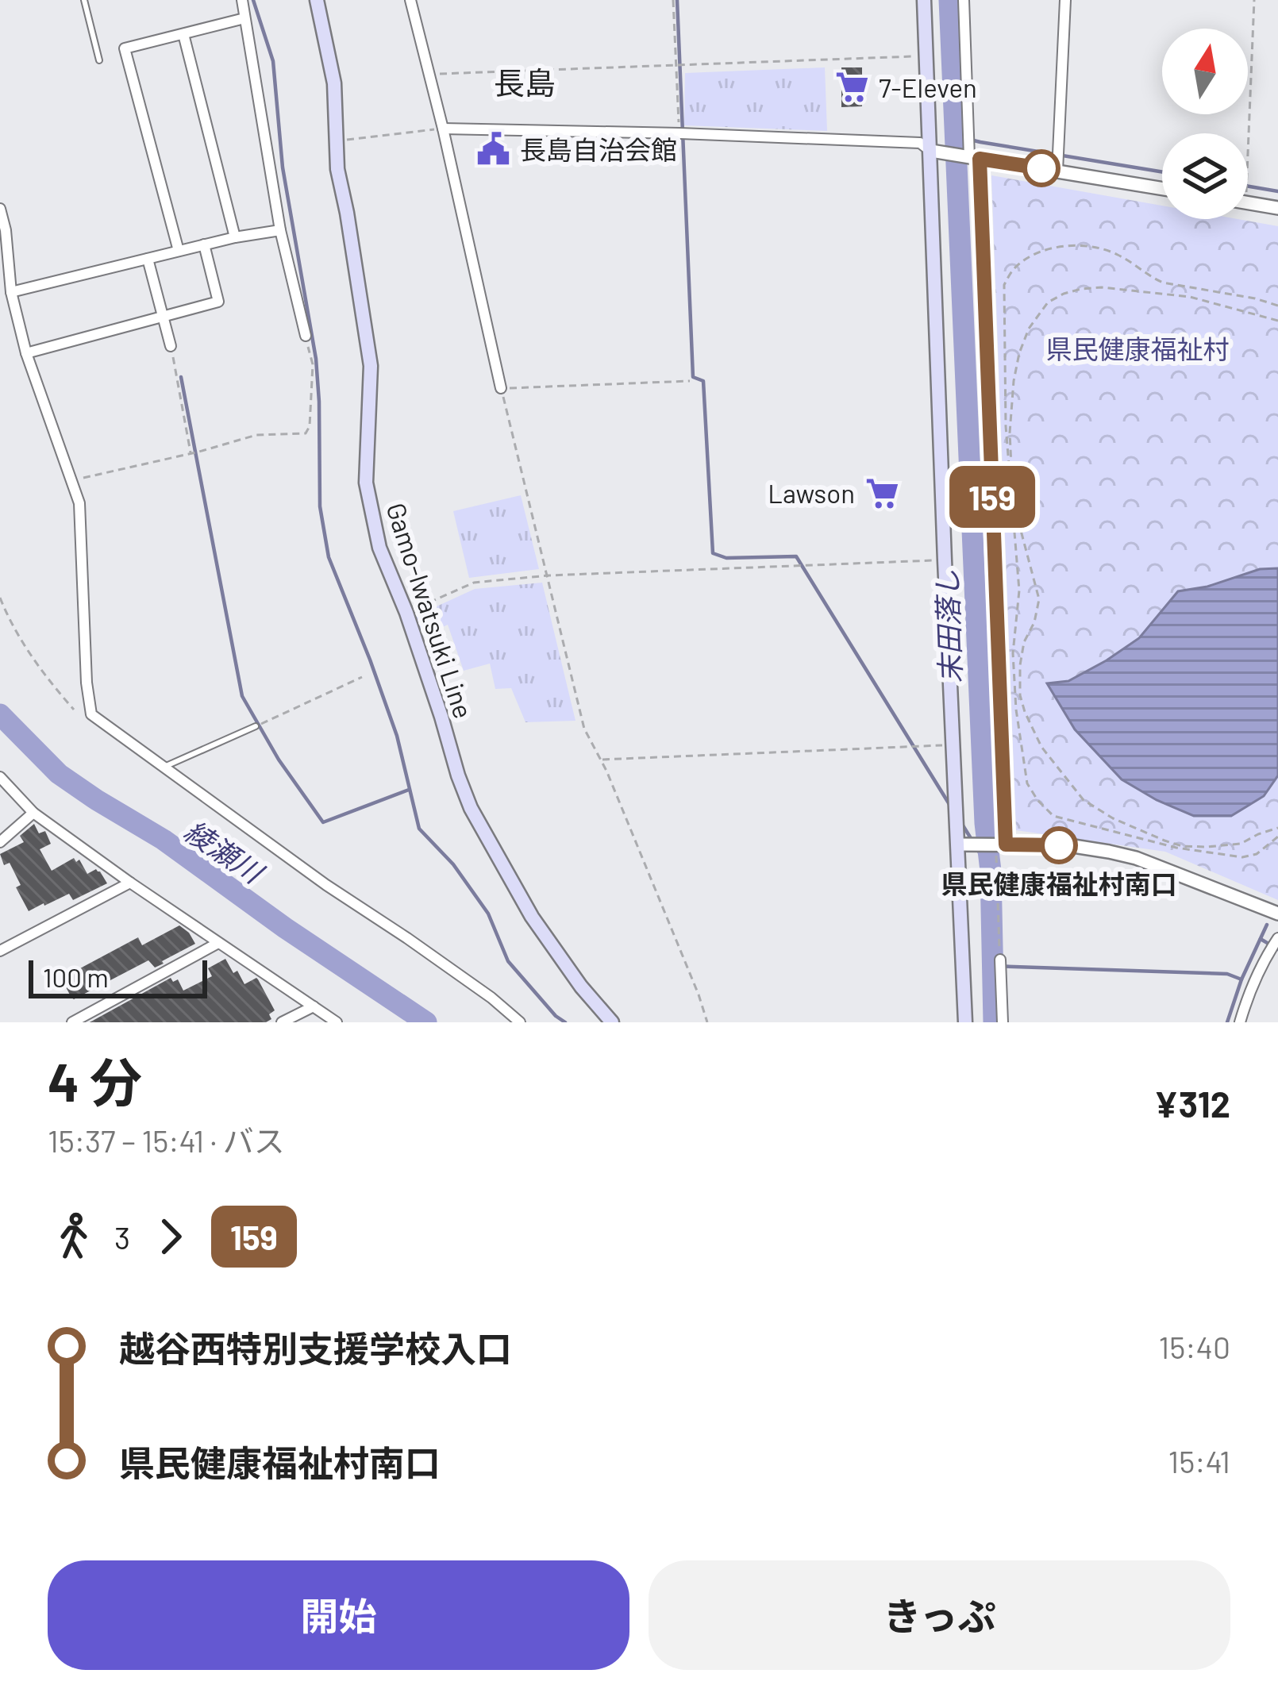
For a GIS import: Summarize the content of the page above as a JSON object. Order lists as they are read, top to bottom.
{
  "streets": {
    "main road": ["Gamo-Iwatsuki Line"]
  },
  "districts": ["長島"],
  "water": ["末田落し", "綾瀬川"],
  "parks": ["県民健康福祉村"],
  "places": {
    "supermarket": ["7-Eleven", "Lawson"],
    "public building": ["長島自治会館"],
    "other": ["県民健康福祉村南口"]
  },
  "lines": ["bus line 159"],
  "scale_bar": "100 m",
  "north": "top",
  "page": {
    "on_map": "159",
    "scale": "100 m",
    "heading": ["4 分", "15:37 – 15:41 · バス", "¥312"],
    "legs": ["3", "159"],
    "list": [
      {
        "name": "越谷西特別支援学校入口",
        "value": "15:40"
      },
      {
        "name": "県民健康福祉村南口",
        "value": "15:41"
      }
    ],
    "buttons": ["開始", "きっぷ"]
  }
}
